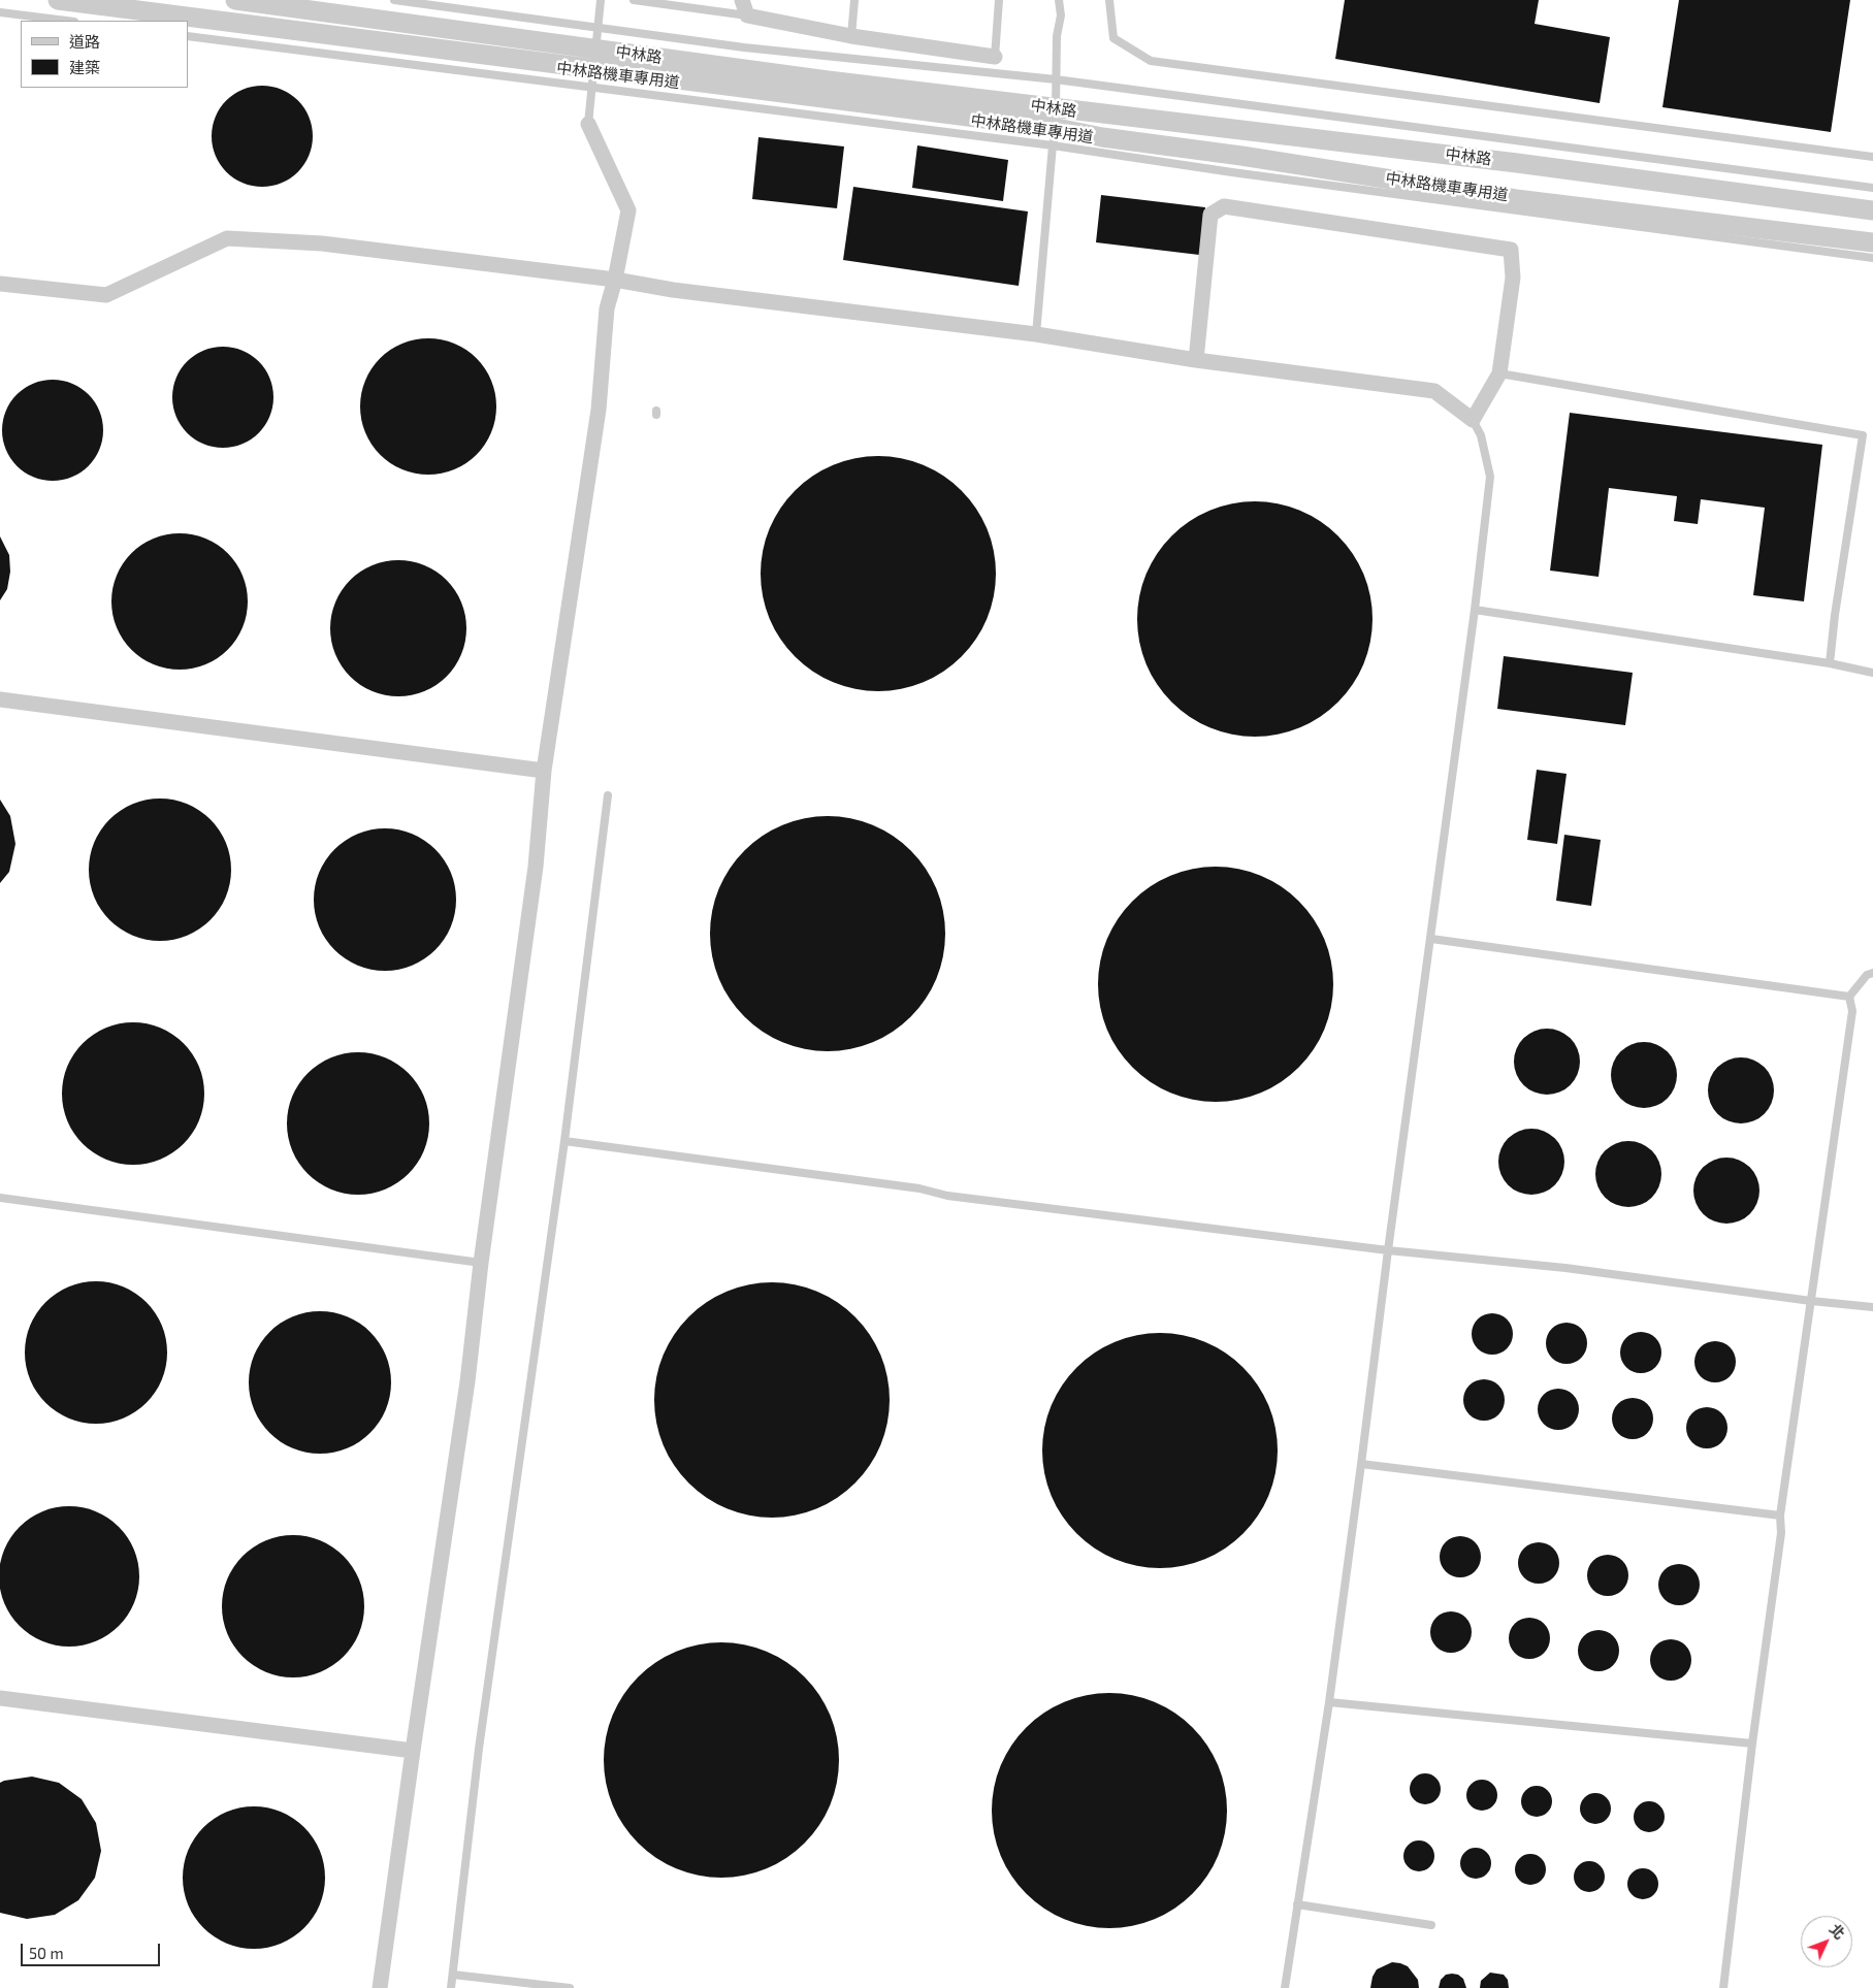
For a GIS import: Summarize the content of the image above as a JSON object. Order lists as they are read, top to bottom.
{
  "streets": {
    "street": ["中林路"],
    "lane": ["中林路機車專用道"]
  },
  "legend": ["道路", "建築"],
  "scale_bar": "50 m",
  "north": "top right"
}
